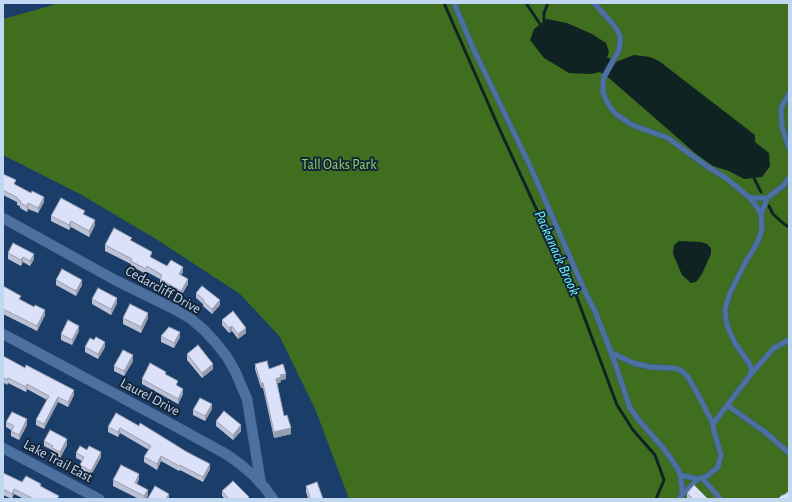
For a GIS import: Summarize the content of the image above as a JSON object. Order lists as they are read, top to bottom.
{
  "streets": {
    "street": ["Cedarcliff Drive", "Laurel Drive", "Lake Trail East"]
  },
  "crossings": [
    ["Cedarcliff Drive", "Laurel Drive"]
  ],
  "water": ["Packanack Brook"],
  "parks": ["Tall Oaks Park"]
}
